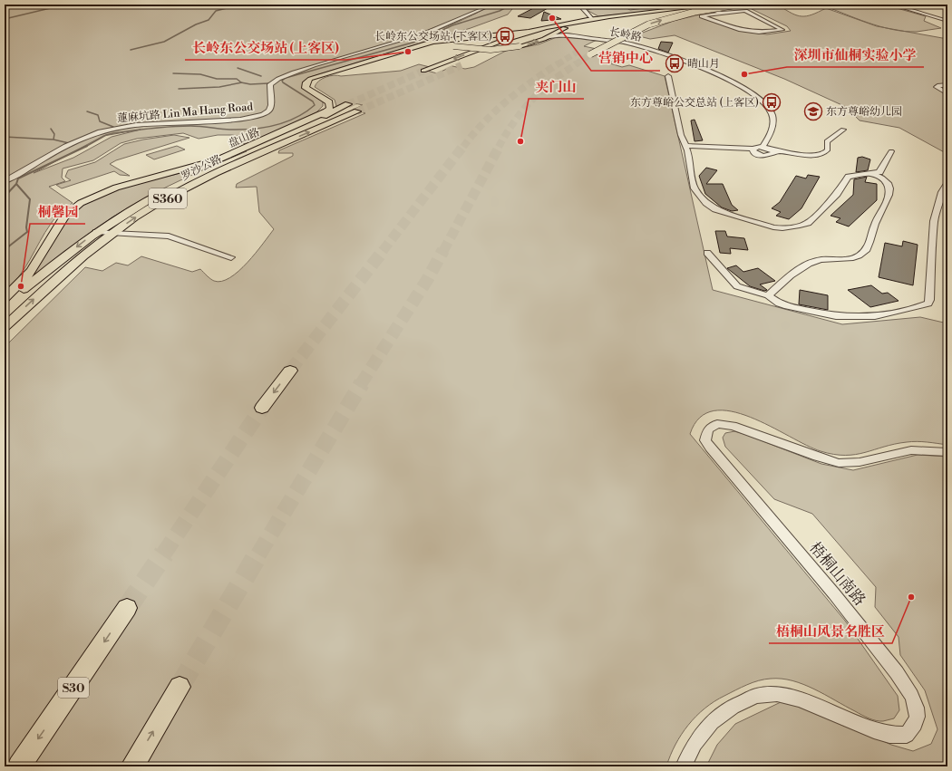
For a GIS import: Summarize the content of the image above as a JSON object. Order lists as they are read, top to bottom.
{
  "streets": {
    "highway": ["S30"],
    "main road": ["盘山路", "罗沙公路", "S360"],
    "street": ["长岭路", "蓮麻坑路 Lin Ma Hang Road", "梧桐山南路"]
  },
  "crossings": [
    ["长岭路", "盘山路"]
  ],
  "places": {
    "other": [
      "营销中心",
      "长岭东公交场站 (上客区)",
      "深圳市仙桐实验小学",
      "夹门山",
      "桐馨园",
      "梧桐山风景名胜区"
    ],
    "bus stop": ["长岭东公交场站 (下客区)", "晴山月", "东方尊峪公交总站 (上客区)"],
    "school or university": ["东方尊峪幼儿园"]
  }
}
